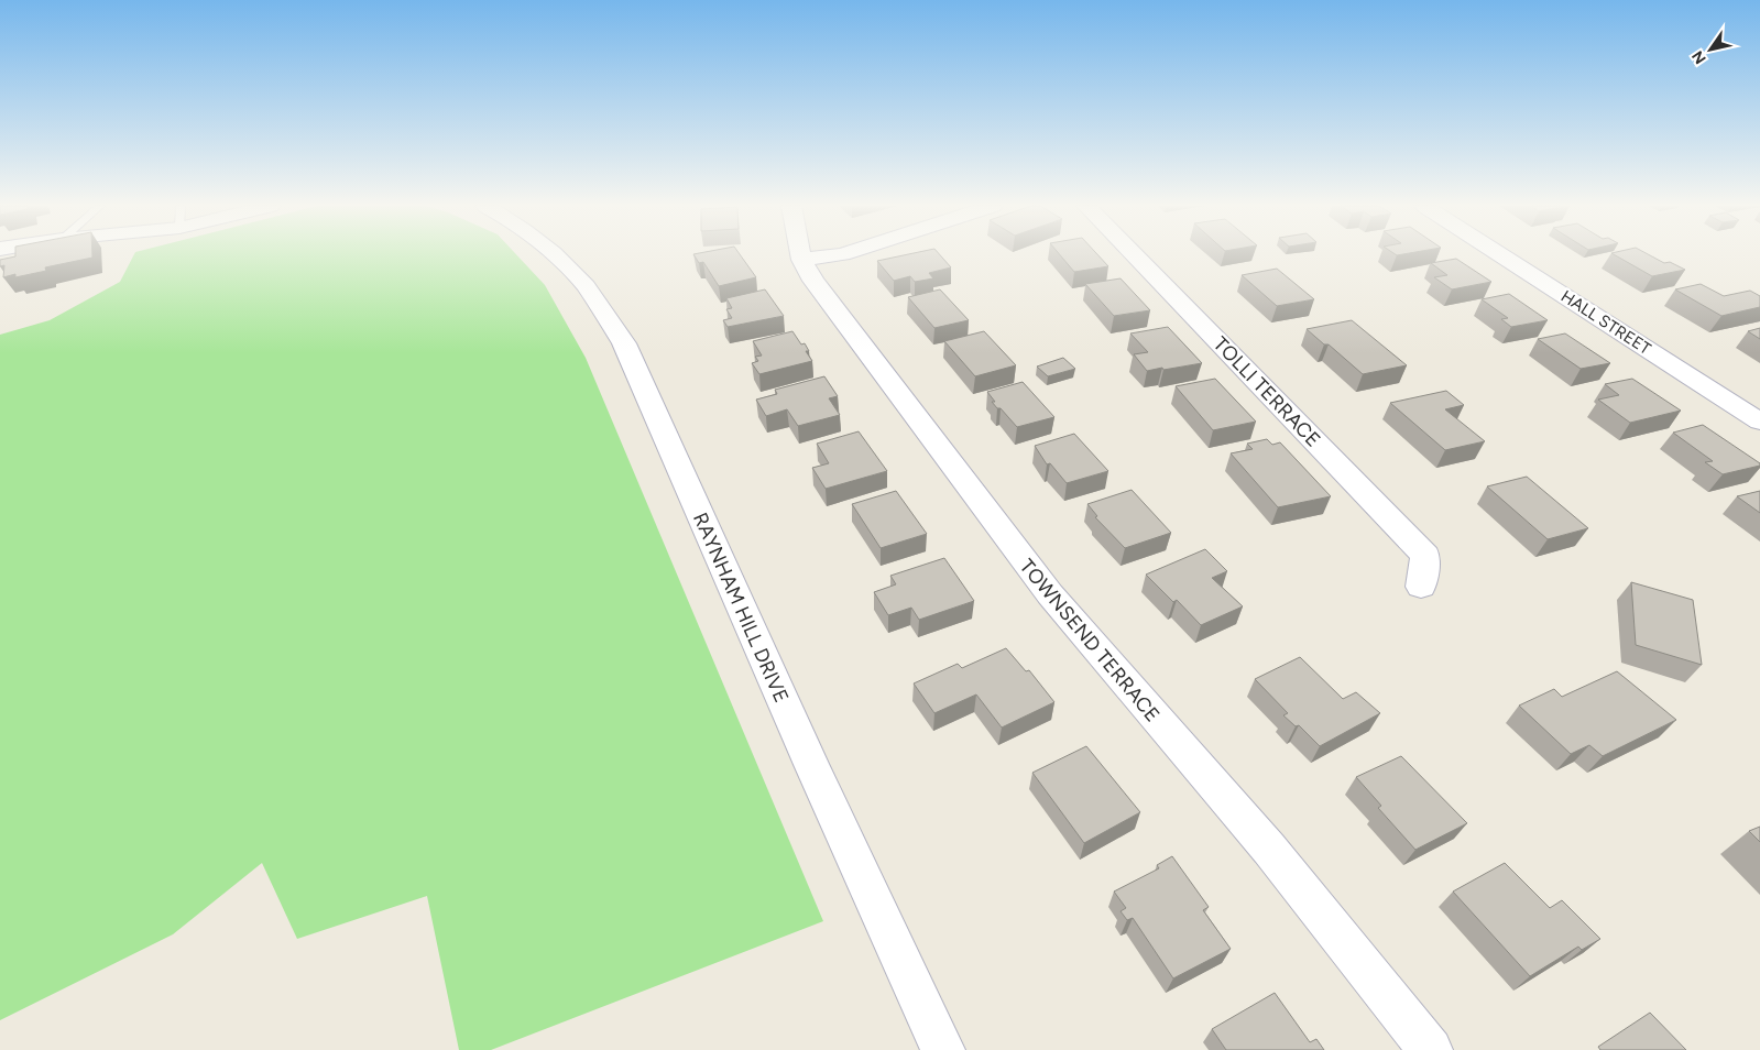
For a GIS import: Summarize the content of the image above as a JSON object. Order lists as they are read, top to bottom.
{
  "streets": {
    "street": [
      "HALL STREET",
      "TOLLI TERRACE",
      "RAYNHAM HILL DRIVE",
      "TOWNSEND TERRACE"
    ]
  },
  "north": "bottom left"
}
